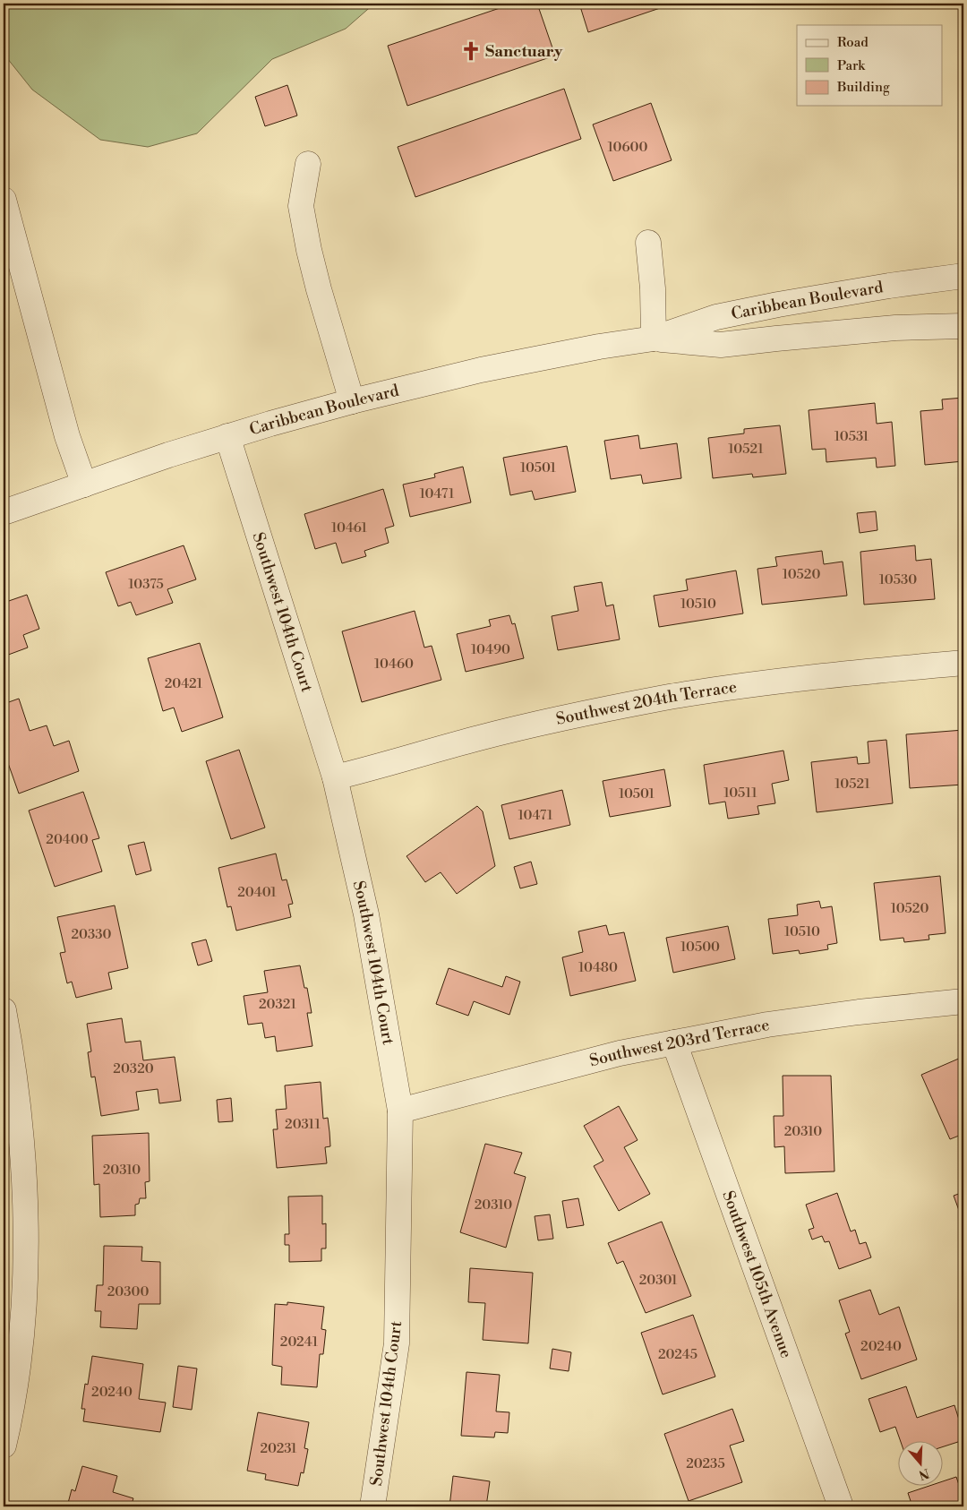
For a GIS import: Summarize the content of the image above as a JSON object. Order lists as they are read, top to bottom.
{
  "streets": {
    "street": [
      "Caribbean Boulevard",
      "Southwest 104th Court",
      "Southwest 204th Terrace",
      "Southwest 203rd Terrace",
      "Southwest 105th Avenue"
    ]
  },
  "crossings": [
    ["Caribbean Boulevard", "Southwest 104th Court"],
    ["Southwest 104th Court", "Southwest 204th Terrace"],
    ["Southwest 104th Court", "Southwest 203rd Terrace"],
    ["Southwest 203rd Terrace", "Southwest 105th Avenue"]
  ],
  "places": {
    "church": ["Sanctuary"]
  },
  "house_numbers": [
    "10600",
    "10531",
    "10521",
    "10501",
    "10471",
    "10461",
    "10520",
    "10530",
    "10375",
    "10510",
    "10490",
    "10460",
    "20421",
    "10521",
    "10511",
    "10501",
    "10471",
    "20400",
    "20401",
    "10520",
    "10510",
    "20330",
    "10500",
    "10480",
    "20321",
    "20320",
    "20311",
    "20310",
    "20310",
    "20310",
    "20301",
    "20300",
    "20241",
    "20240",
    "20245",
    "20240",
    "20231",
    "20235"
  ],
  "legend": ["Road", "Park", "Building"],
  "north": "bottom"
}
